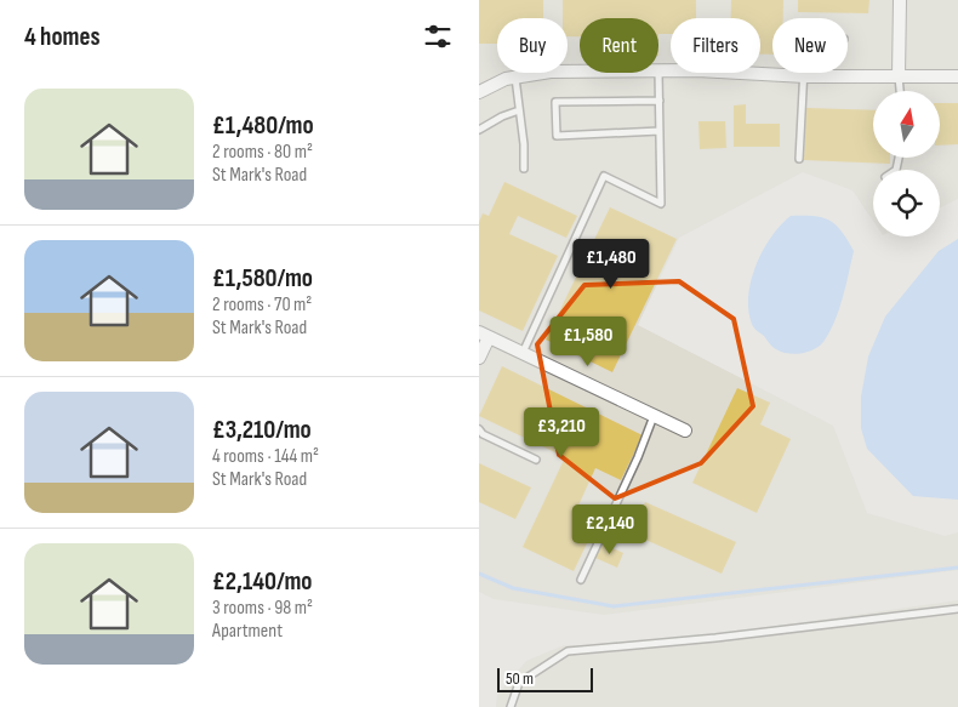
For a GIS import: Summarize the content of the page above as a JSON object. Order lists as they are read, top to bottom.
{
  "scale_bar": "50 m",
  "north": "top",
  "page": {
    "heading": "4 homes",
    "chip": [
      "Buy",
      "Rent",
      "Filters",
      "New"
    ],
    "list": [
      {
        "name": "£1,480/mo",
        "note": "2 rooms · 80 m² · St Mark's Road"
      },
      {
        "name": "£1,580/mo",
        "note": "2 rooms · 70 m² · St Mark's Road"
      },
      {
        "name": "£3,210/mo",
        "note": "4 rooms · 144 m² · St Mark's Road"
      },
      {
        "name": "£2,140/mo",
        "note": "3 rooms · 98 m² · Apartment"
      }
    ],
    "price": [
      "£1,480",
      "£1,580",
      "£3,210",
      "£2,140"
    ],
    "scale": "50 m"
  }
}
